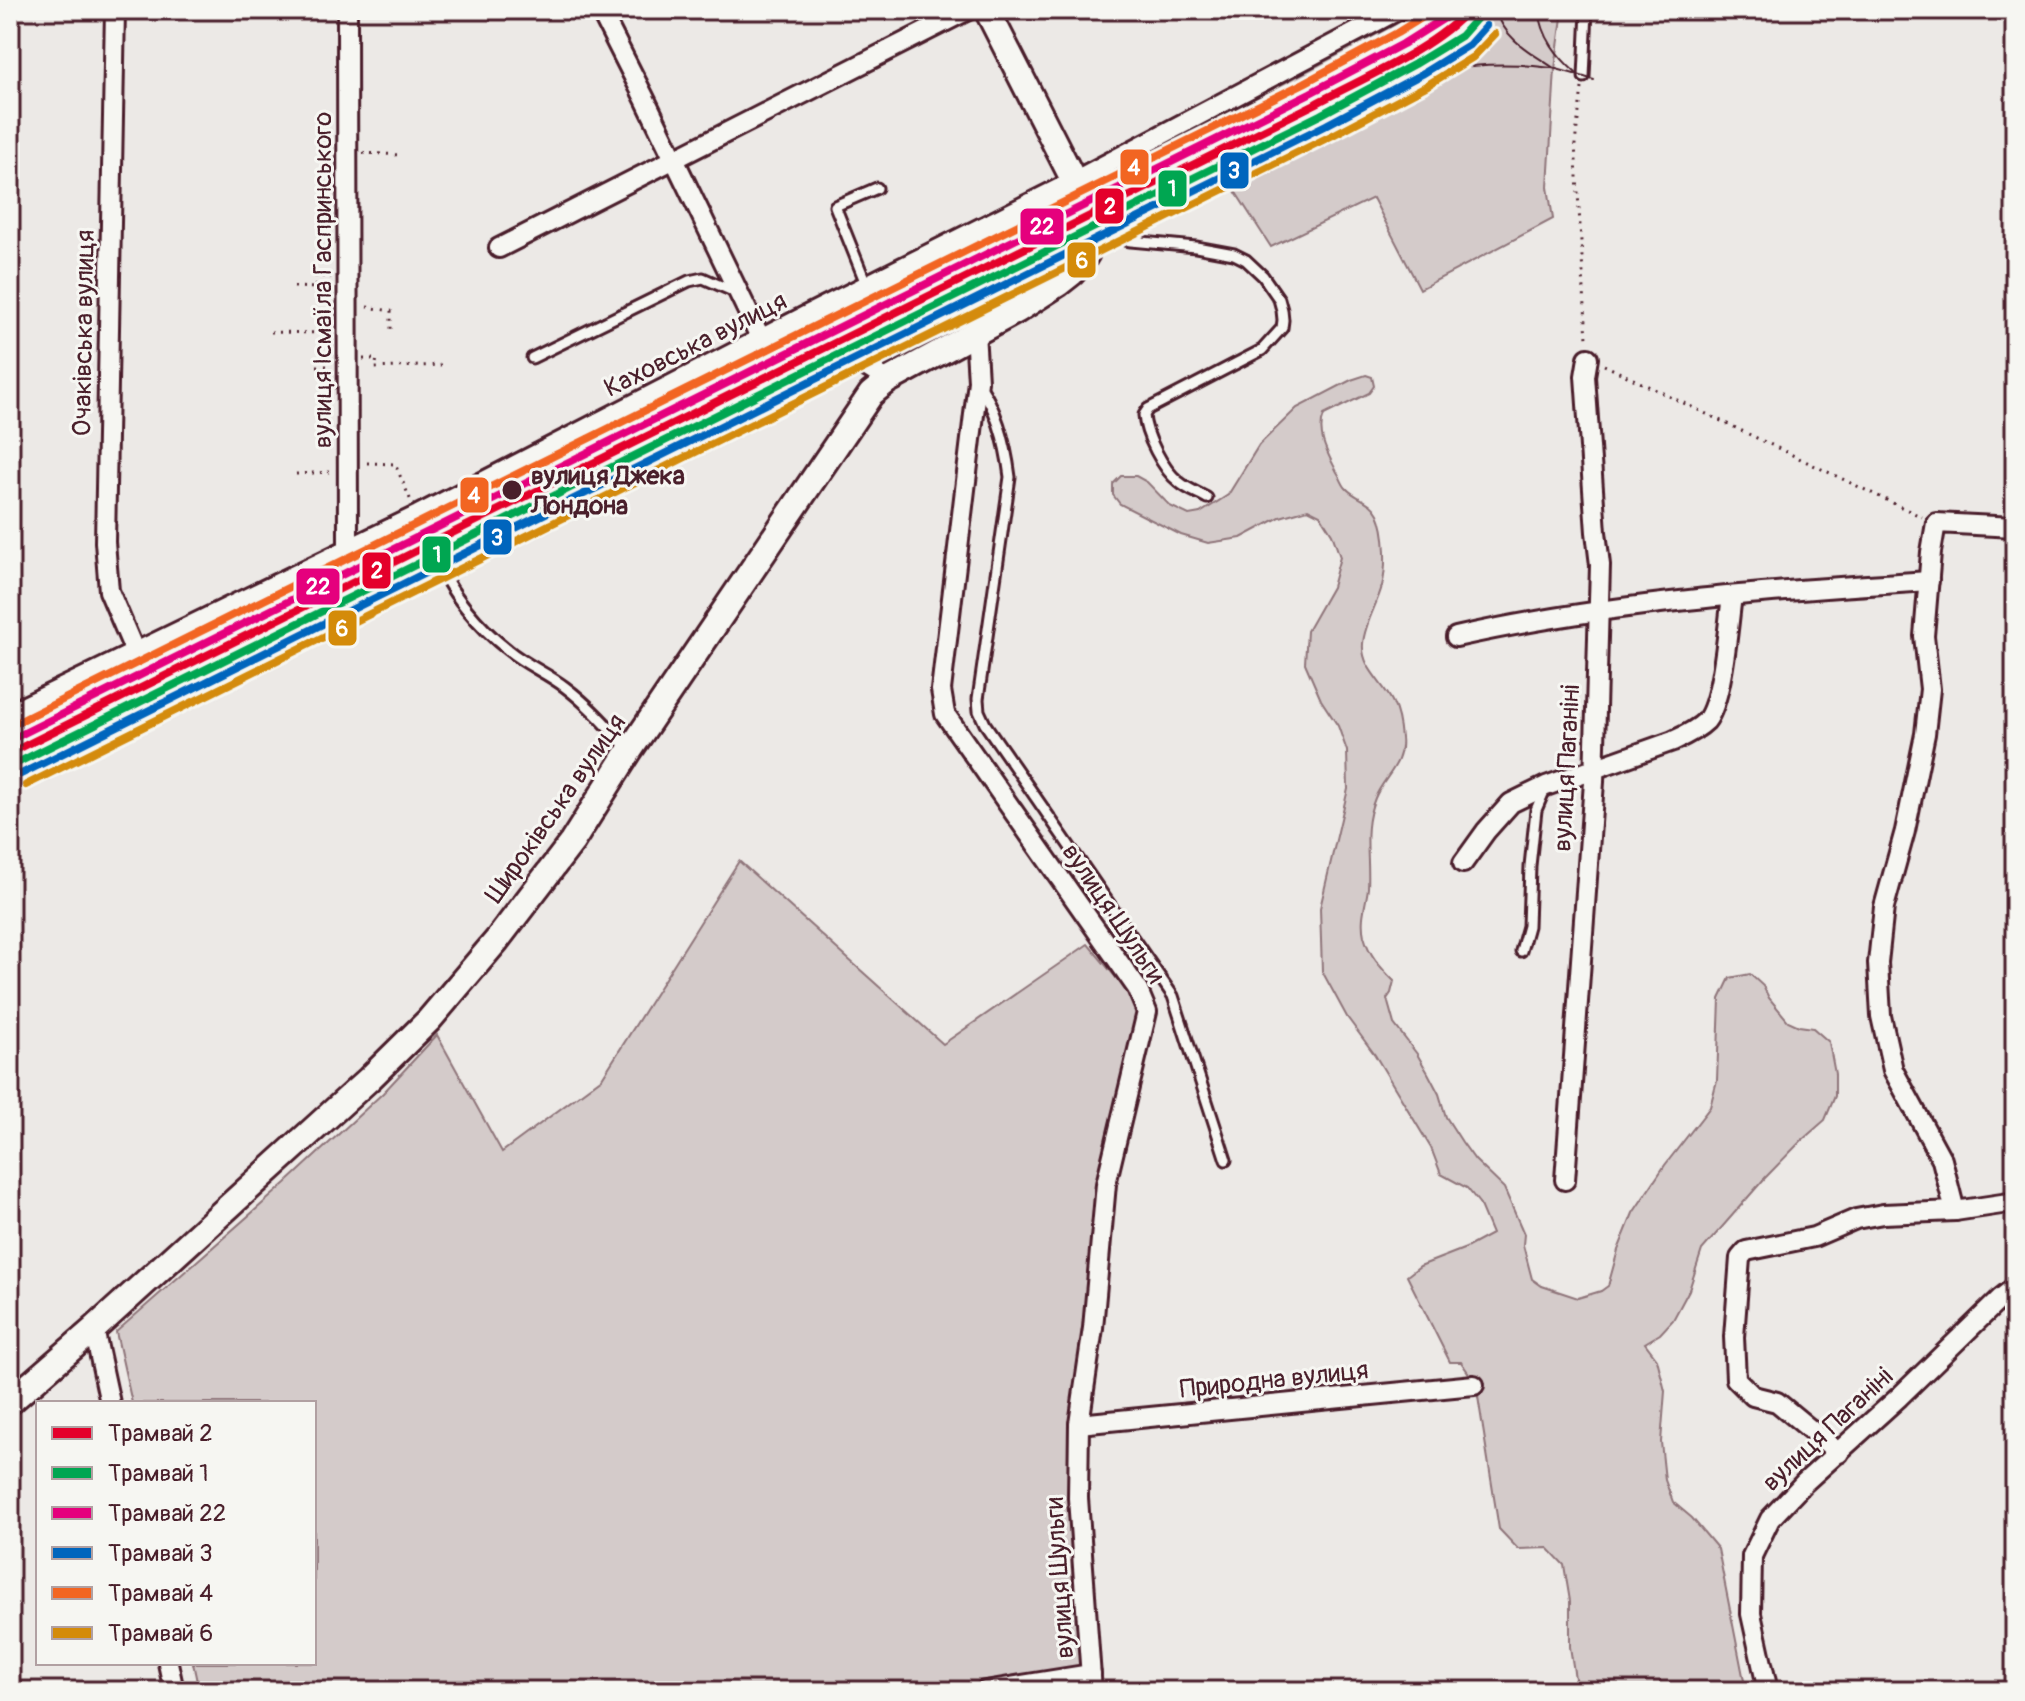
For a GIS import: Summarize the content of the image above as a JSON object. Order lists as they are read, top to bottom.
{
  "streets": {
    "main road": ["Широківська вулиця"],
    "street": [
      "вулиця Ісмаїла Гаспринського",
      "Очаківська вулиця",
      "Каховська вулиця",
      "вулиця Паганіні",
      "вулиця Шульги",
      "Природна вулиця"
    ]
  },
  "crossings": [
    ["вулиця Ісмаїла Гаспринського", "Каховська вулиця"],
    ["Очаківська вулиця", "Каховська вулиця"],
    ["Широківська вулиця", "вулиця Шульги"],
    ["вулиця Шульги", "Природна вулиця"]
  ],
  "places": ["вулиця Джека Лондона"],
  "lines": [
    "tram line 2",
    "tram line 22",
    "tram line 4",
    "tram line 1",
    "tram line 3",
    "tram line 6"
  ],
  "legend": [
    "Трамвай 2",
    "Трамвай 1",
    "Трамвай 22",
    "Трамвай 3",
    "Трамвай 4",
    "Трамвай 6"
  ]
}
